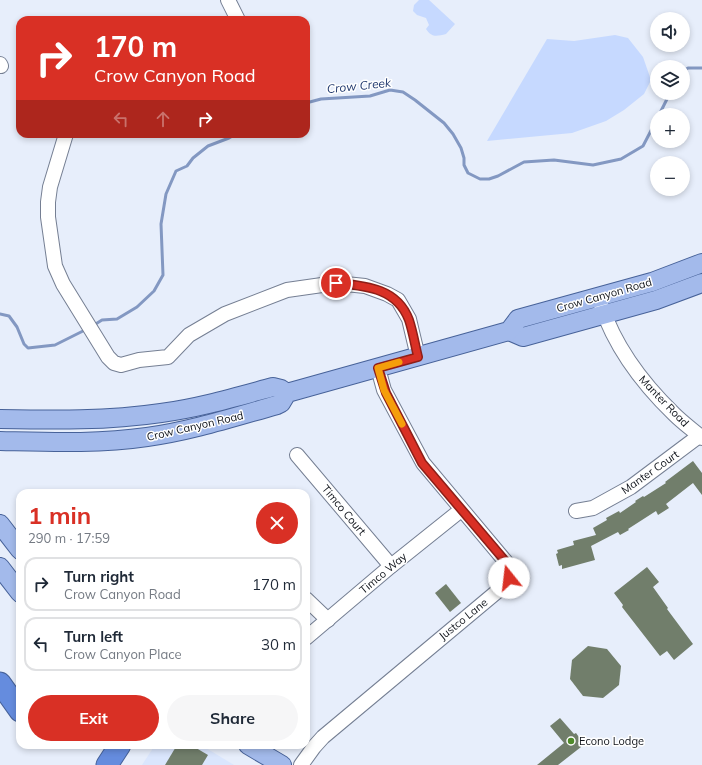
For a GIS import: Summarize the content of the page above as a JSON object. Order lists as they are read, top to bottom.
{
  "streets": {
    "main road": ["Crow Canyon Road"],
    "street": [
      "Manter Road",
      "Manter Court",
      "Timco Court",
      "Timco Way",
      "Justco Lane"
    ]
  },
  "crossings": [
    ["Crow Canyon Road", "Manter Road"],
    ["Crow Canyon Road", "Justco Lane"],
    ["Manter Road", "Manter Court"],
    ["Timco Court", "Timco Way"],
    ["Timco Way", "Justco Lane"]
  ],
  "water": ["Crow Creek"],
  "places": ["Econo Lodge"],
  "page": {
    "map_buttons": ["+", "−"],
    "turn": ["170 m", "Crow Canyon Road"],
    "heading": ["1 min", "290 m · 17:59"],
    "list": [
      {
        "name": "Turn right",
        "note": "Crow Canyon Road",
        "value": "170 m"
      },
      {
        "name": "Turn left",
        "note": "Crow Canyon Place",
        "value": "30 m"
      }
    ],
    "buttons": ["Exit", "Share"]
  }
}
